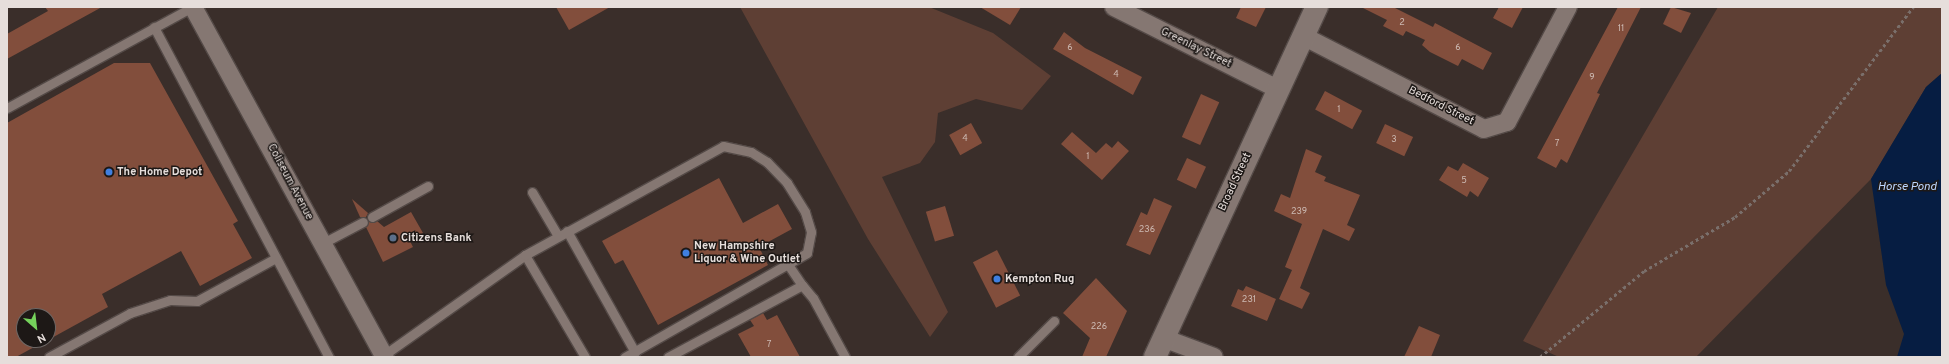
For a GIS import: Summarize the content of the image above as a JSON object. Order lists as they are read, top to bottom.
{
  "streets": {
    "main road": ["Broad Street"],
    "street": ["Greenlay Street", "Bedford Street", "Coliseum Avenue"]
  },
  "crossings": [
    ["Greenlay Street", "Broad Street"],
    ["Bedford Street", "Broad Street"]
  ],
  "water": ["Horse Pond"],
  "places": [
    "The Home Depot",
    "Citizens Bank",
    "New Hampshire Liquor & Wine Outlet",
    "Kempton Rug"
  ],
  "house_numbers": [
    "2",
    "11",
    "6",
    "6",
    "4",
    "9",
    "1",
    "4",
    "3",
    "7",
    "1",
    "5",
    "239",
    "236",
    "231",
    "226",
    "7"
  ],
  "north": "bottom right"
}
